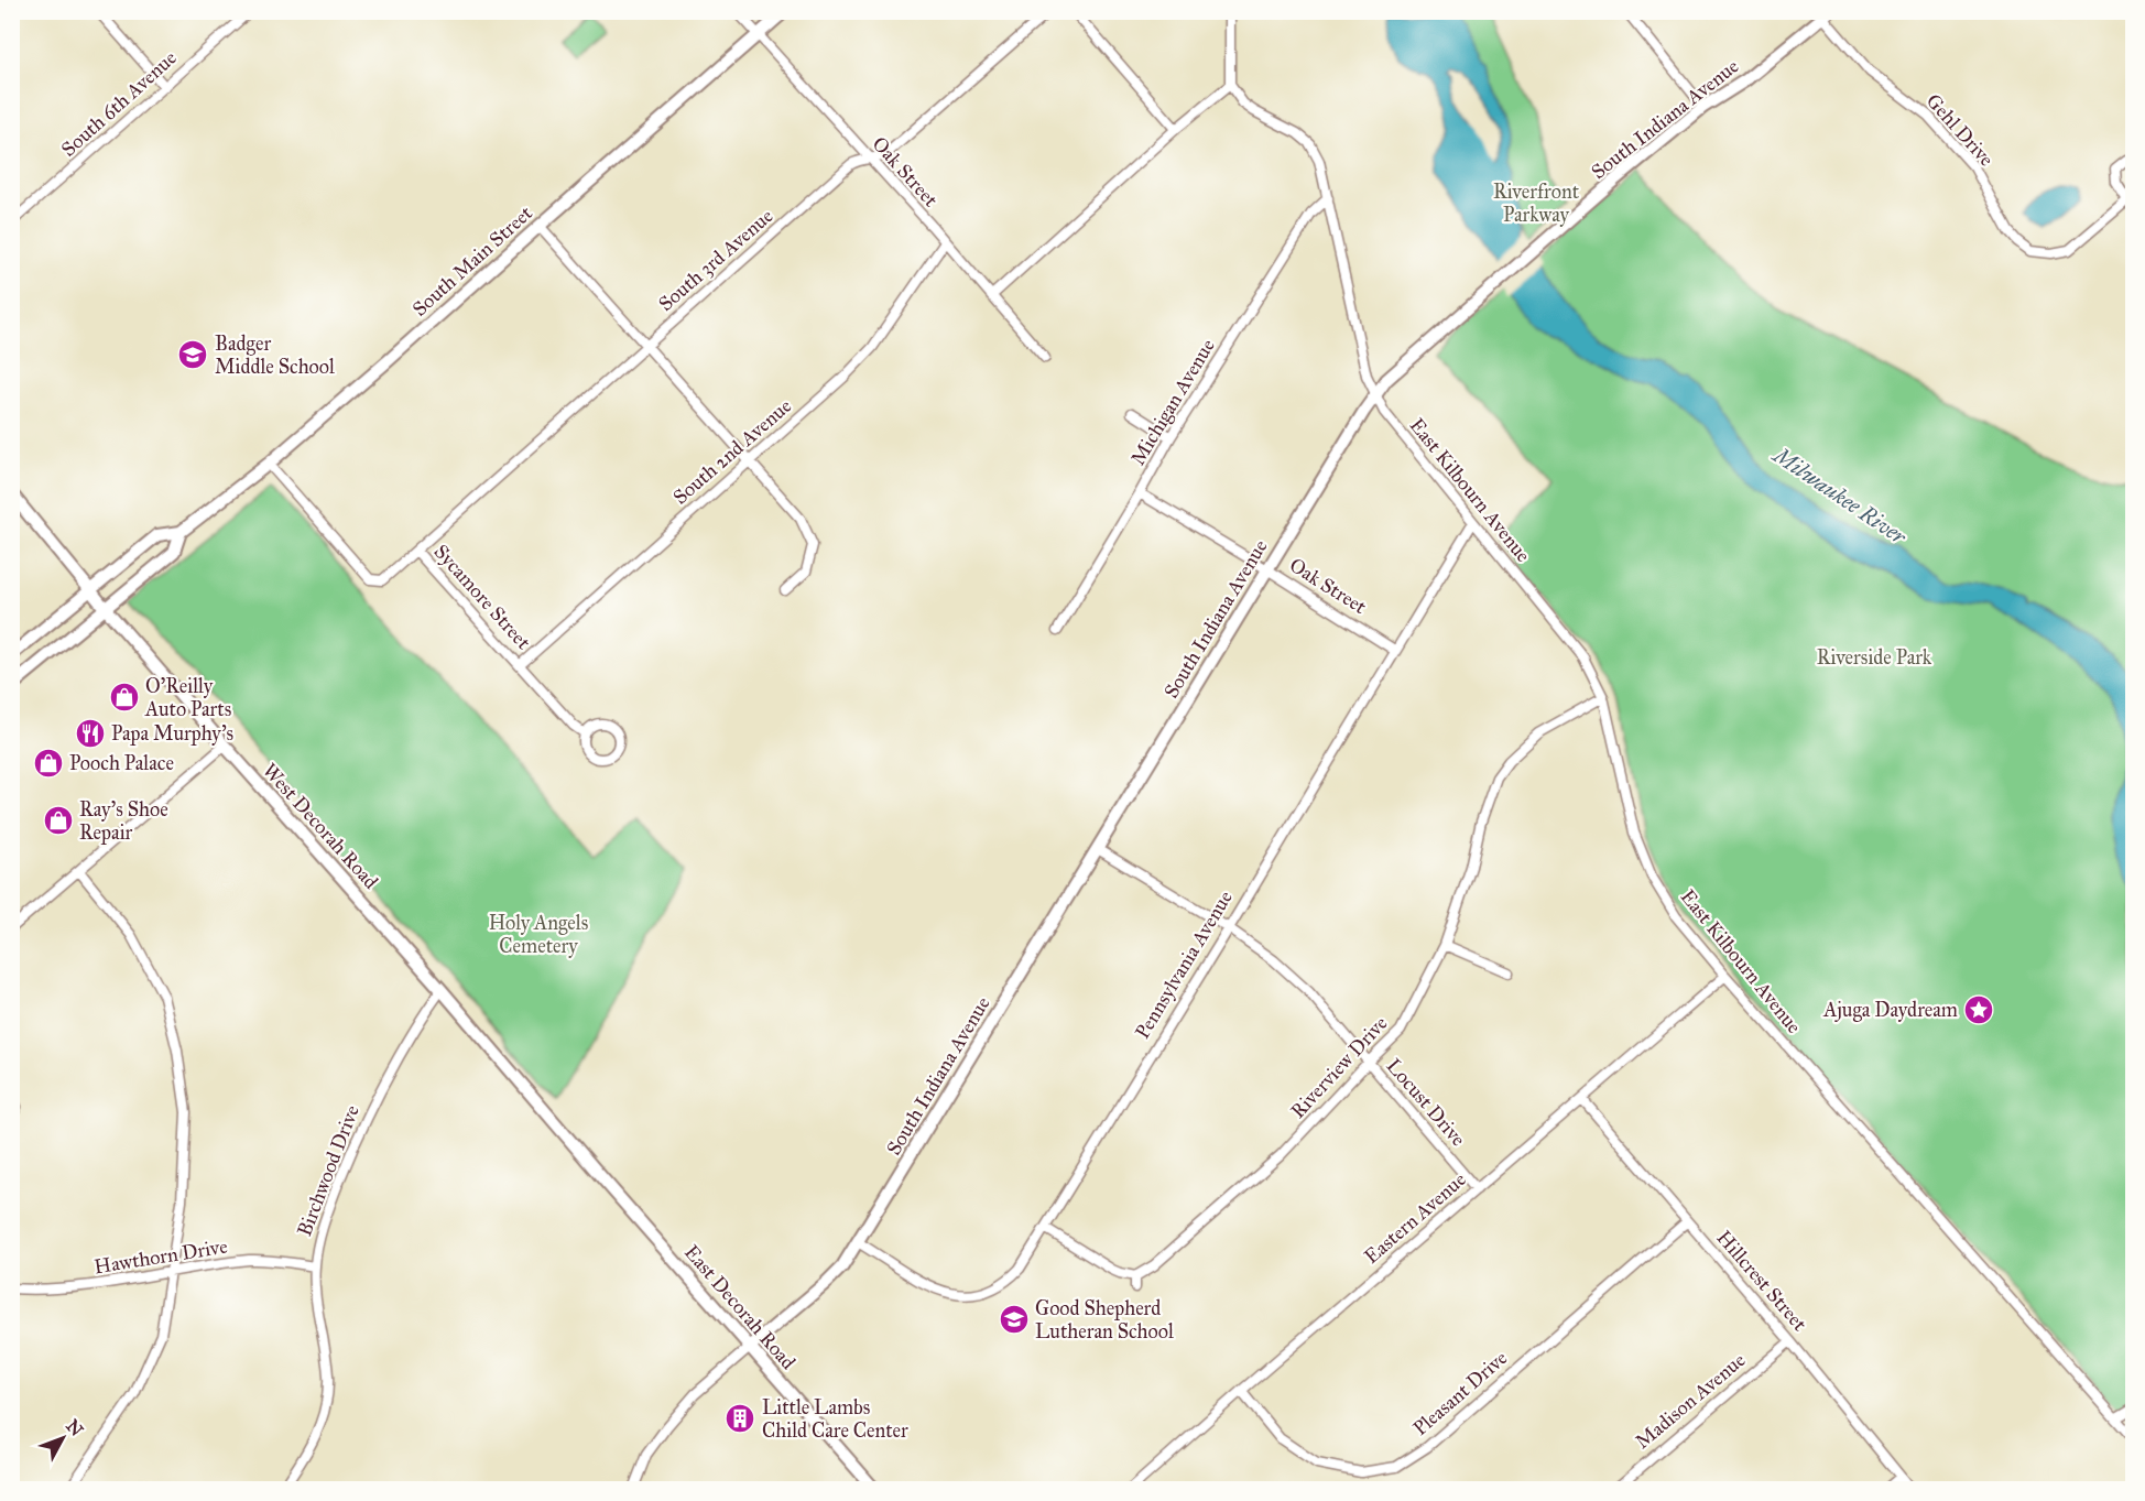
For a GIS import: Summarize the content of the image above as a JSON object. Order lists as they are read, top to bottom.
{
  "streets": {
    "street": [
      "South 6th Avenue",
      "South Indiana Avenue",
      "Gehl Drive",
      "Oak Street",
      "South 3rd Avenue",
      "South Main Street",
      "Michigan Avenue",
      "South 2nd Avenue",
      "East Kilbourn Avenue",
      "Sycamore Street",
      "West Decorah Road",
      "Pennsylvania Avenue",
      "Riverview Drive",
      "Locust Drive",
      "Birchwood Drive",
      "Eastern Avenue",
      "Hawthorn Drive",
      "Hillcrest Street",
      "East Decorah Road",
      "Pleasant Drive",
      "Madison Avenue"
    ]
  },
  "crossings": [
    ["South Indiana Avenue", "Gehl Drive"],
    ["South Indiana Avenue", "Oak Street"],
    ["South Indiana Avenue", "East Kilbourn Avenue"],
    ["South Indiana Avenue", "Pennsylvania Avenue"],
    ["South Indiana Avenue", "Locust Drive"],
    ["South Indiana Avenue", "East Decorah Road"],
    ["Oak Street", "South 3rd Avenue"],
    ["Oak Street", "South Main Street"],
    ["Oak Street", "Michigan Avenue"],
    ["Oak Street", "South 2nd Avenue"],
    ["Oak Street", "Pennsylvania Avenue"],
    ["South 3rd Avenue", "Sycamore Street"],
    ["South Main Street", "Sycamore Street"],
    ["South Main Street", "West Decorah Road"],
    ["Michigan Avenue", "East Kilbourn Avenue"],
    ["South 2nd Avenue", "Sycamore Street"],
    ["East Kilbourn Avenue", "Pennsylvania Avenue"],
    ["East Kilbourn Avenue", "Riverview Drive"],
    ["East Kilbourn Avenue", "Eastern Avenue"],
    ["West Decorah Road", "Birchwood Drive"],
    ["West Decorah Road", "East Decorah Road"],
    ["Pennsylvania Avenue", "Locust Drive"],
    ["Riverview Drive", "Locust Drive"],
    ["Locust Drive", "Eastern Avenue"],
    ["Birchwood Drive", "Hawthorn Drive"],
    ["Eastern Avenue", "Hillcrest Street"],
    ["Eastern Avenue", "Pleasant Drive"],
    ["Hillcrest Street", "Pleasant Drive"],
    ["Hillcrest Street", "Madison Avenue"]
  ],
  "water": ["Milwaukee River"],
  "parks": ["Riverfront Parkway", "Riverside Park", "Holy Angels Cemetery"],
  "places": {
    "school or university": ["Badger Middle School", "Good Shepherd Lutheran School"],
    "shop": ["O'Reilly Auto Parts", "Pooch Palace", "Ray's Shoe Repair"],
    "restaurant": ["Papa Murphy's"],
    "place": ["Ajuga Daydream"],
    "building": ["Little Lambs Child Care Center"]
  },
  "north": "top right"
}
